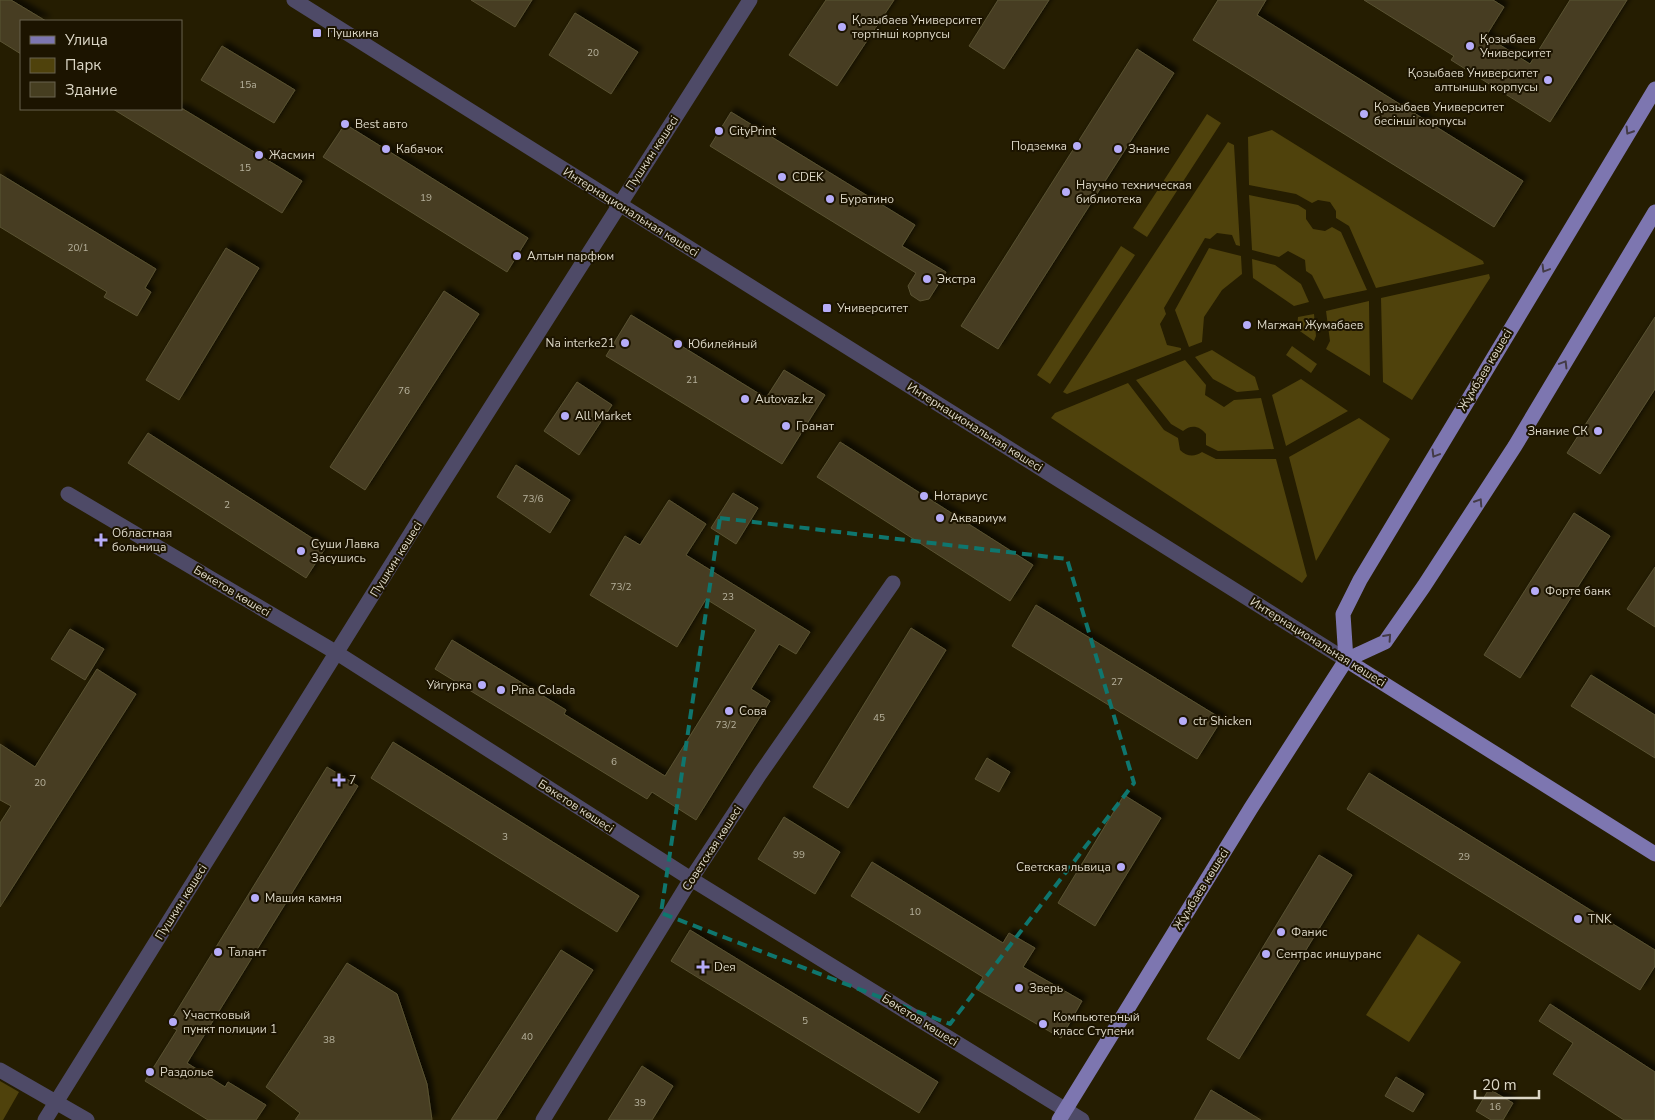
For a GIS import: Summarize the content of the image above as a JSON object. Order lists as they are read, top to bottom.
{
  "streets": {
    "main road": ["Интернациональная көшесі", "Жұмбаев көшесі"],
    "street": ["Пушкин көшесі", "Бөкетов көшесі", "Советская көшесі"]
  },
  "crossings": [
    ["Пушкин көшесі", "Интернациональная көшесі"],
    ["Пушкин көшесі", "Бөкетов көшесі"],
    ["Интернациональная көшесі", "Жұмбаев көшесі"],
    ["Жұмбаев көшесі", "Бөкетов көшесі"],
    ["Бөкетов көшесі", "Советская көшесі"]
  ],
  "places": {
    "other": [
      "Қозыбаев Университет төртінші корпусы",
      "Қозыбаев Университет",
      "Қозыбаев Университет алтыншы корпусы",
      "Қозыбаев Университет бесінші корпусы",
      "Best авто",
      "CityPrint",
      "Подземка",
      "Кабачок",
      "Знание",
      "Жасмин",
      "CDEK",
      "Научно техническая библиотека",
      "Буратино",
      "Алтын парфюм",
      "Экстра",
      "Магжан Жумабаев",
      "Na interke21",
      "Юбилейный",
      "Autovaz.kz",
      "All Market",
      "Гранат",
      "Знание СК",
      "Нотариус",
      "Аквариум",
      "Суши Лавка Засушись",
      "Форте банк",
      "Уйгурка",
      "Pina Colada",
      "Сова",
      "ctr Shicken",
      "Светская львица",
      "Машия камня",
      "TNK",
      "Фанис",
      "Талант",
      "Сентрас иншуранс",
      "Зверь",
      "Участковый пункт полиции 1",
      "Компьютерный класс Ступени",
      "Раздолье"
    ],
    "transit": ["Пушкина", "Университет"],
    "health": ["Областная больница", "7", "Deя"]
  },
  "house_numbers": [
    "20",
    "15а",
    "15",
    "19",
    "20/1",
    "21",
    "76",
    "73/6",
    "2",
    "73/2",
    "23",
    "27",
    "45",
    "73/2",
    "6",
    "20",
    "3",
    "99",
    "29",
    "10",
    "5",
    "40",
    "38",
    "39",
    "16"
  ],
  "legend": ["Улица", "Парк", "Здание"],
  "scale_bar": "20 m"
}
